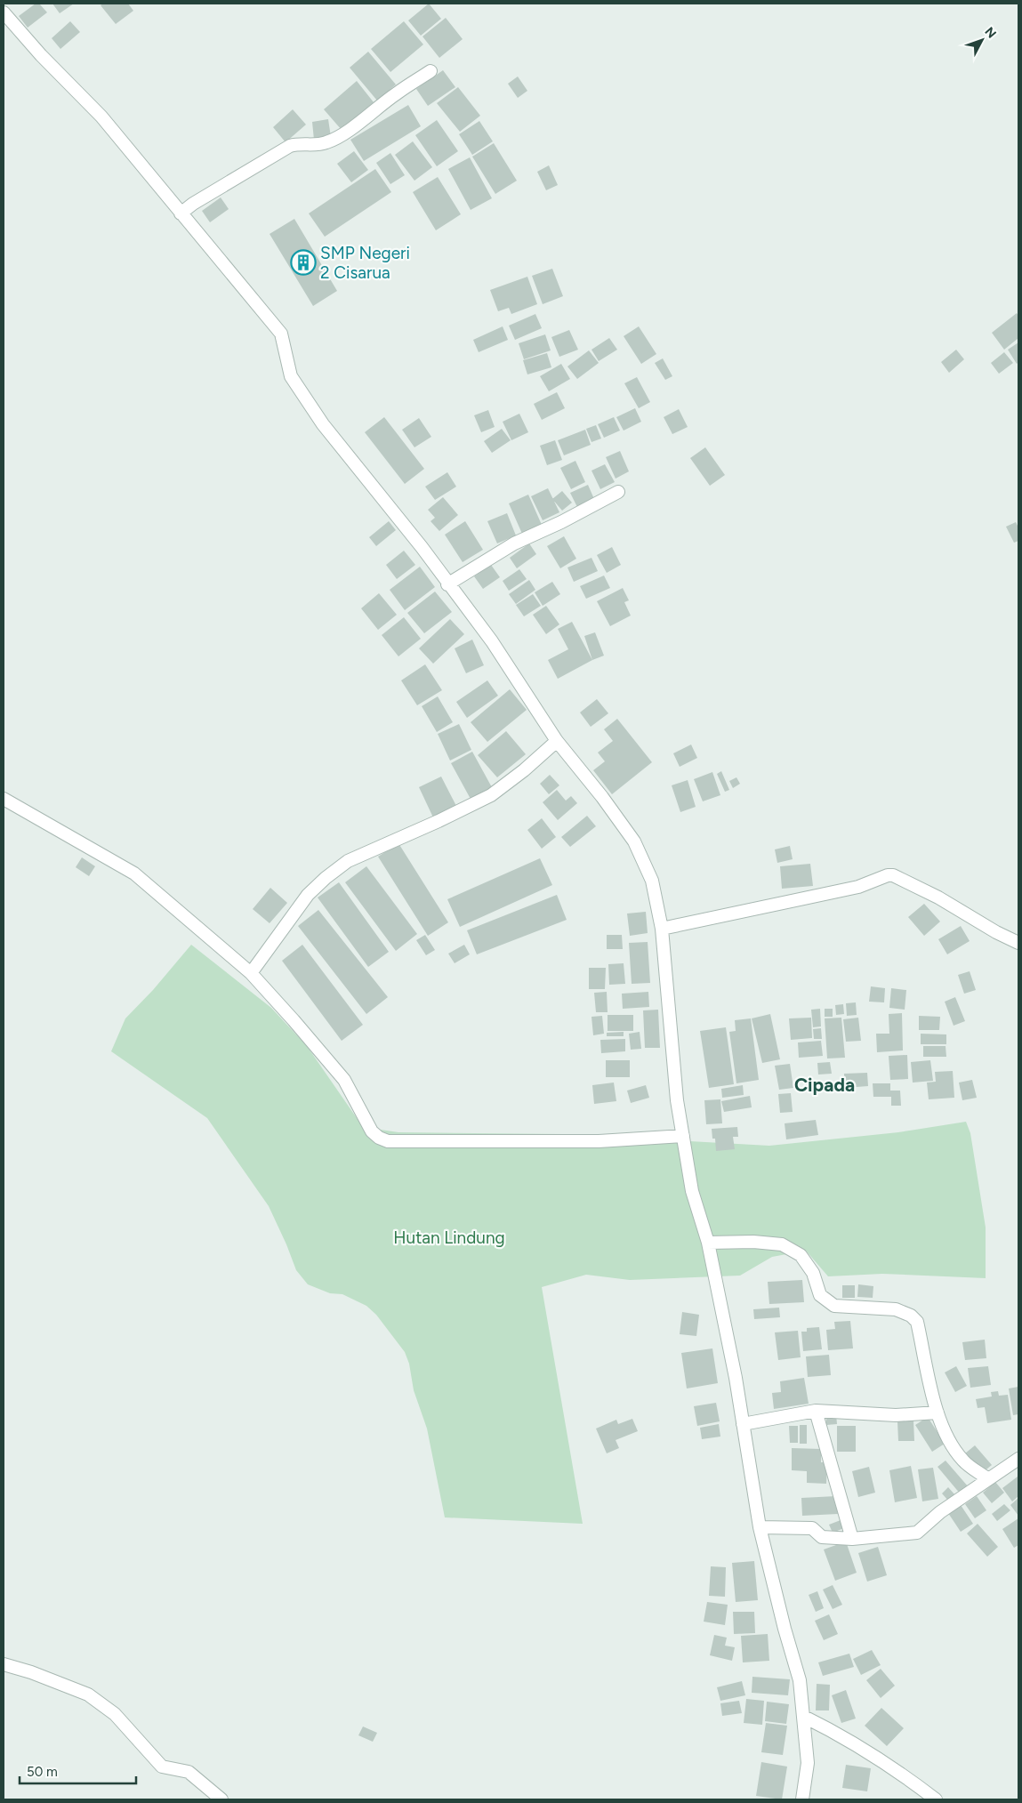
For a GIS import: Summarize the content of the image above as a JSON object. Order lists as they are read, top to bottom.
{
  "districts": ["Cipada"],
  "parks": ["Hutan Lindung"],
  "places": {
    "building": ["SMP Negeri 2 Cisarua"]
  },
  "scale_bar": "50 m",
  "north": "top right"
}
